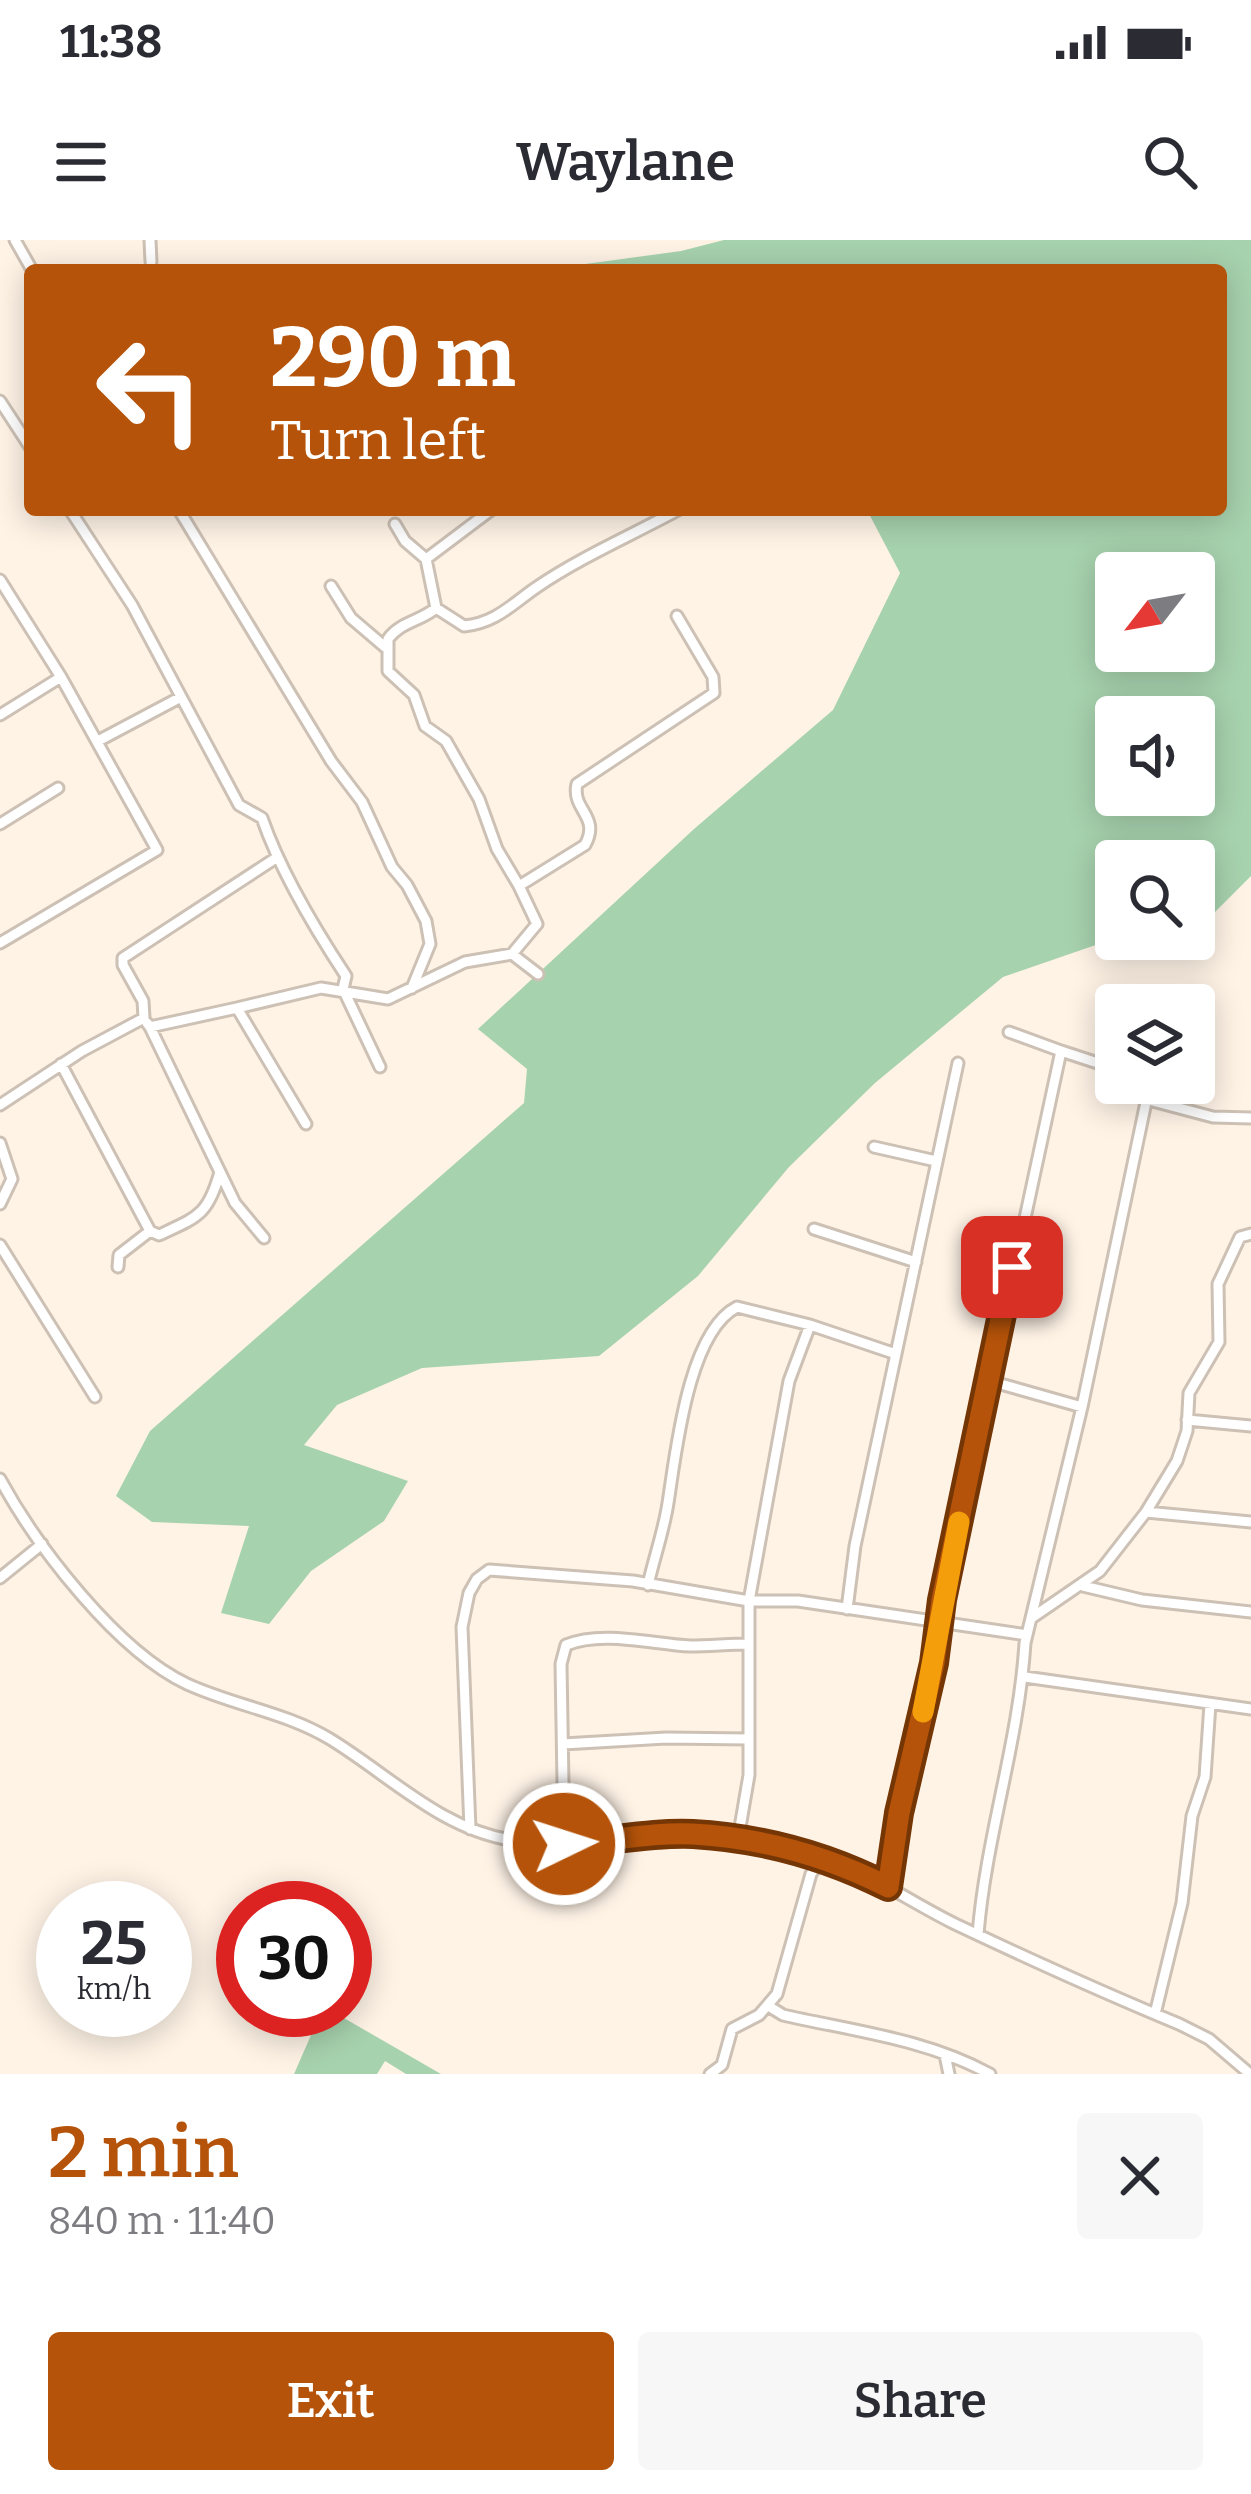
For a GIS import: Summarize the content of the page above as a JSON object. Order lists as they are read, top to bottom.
{
  "north": "bottom left",
  "page": {
    "status": "11:38",
    "header": "Waylane",
    "turn": ["290 m", "Turn left"],
    "speed": "25 km/h",
    "limit": "30",
    "heading": ["2 min", "840 m · 11:40"],
    "buttons": ["Exit", "Share"]
  }
}
